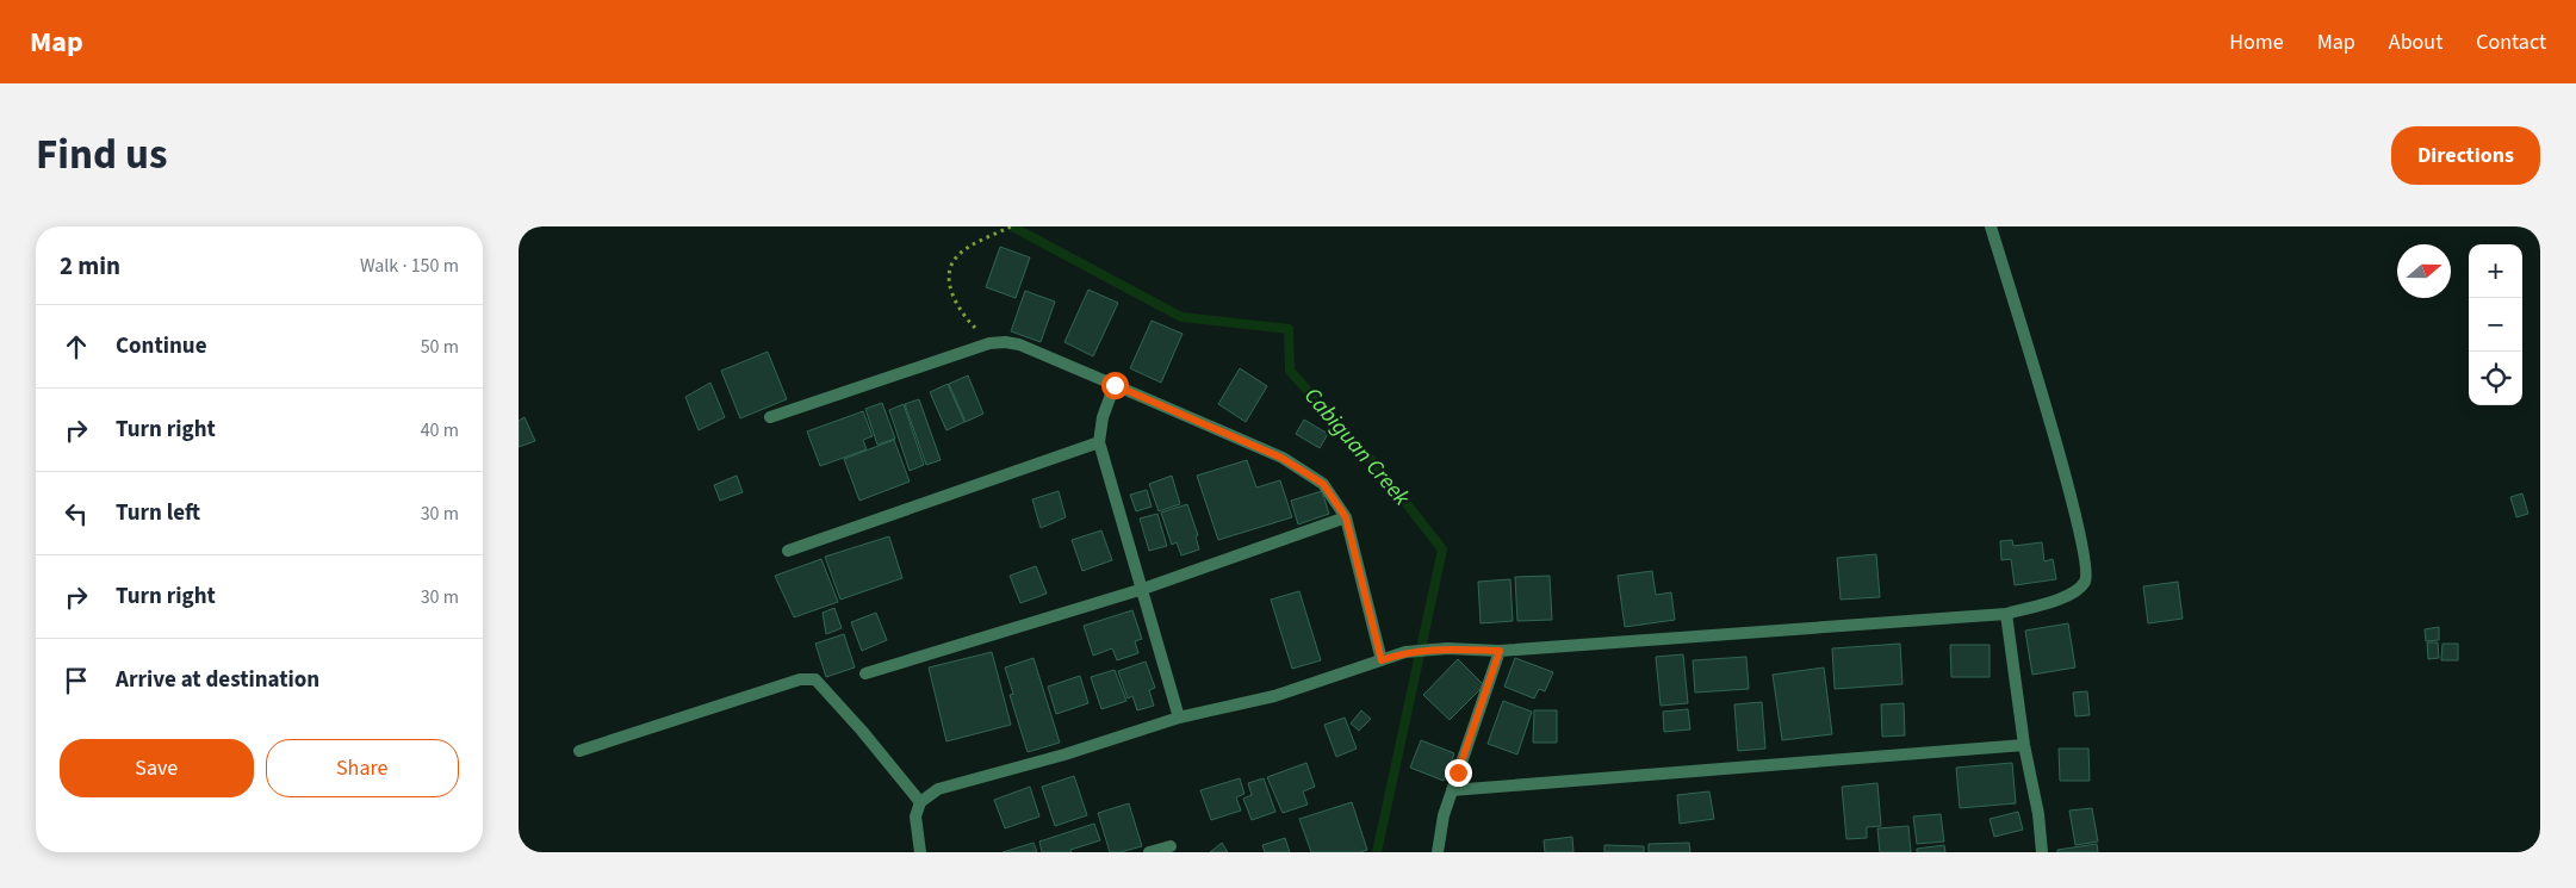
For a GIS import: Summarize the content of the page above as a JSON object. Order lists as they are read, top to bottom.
{
  "water": ["Cabiguan Creek"],
  "north": "right",
  "page": {
    "header": "Map",
    "nav": [
      "Home",
      "Map",
      "About",
      "Contact"
    ],
    "title": "Find us",
    "buttons": [
      "Directions",
      ["Save", "Share"]
    ],
    "heading": ["2 min", "Walk · 150 m"],
    "map_buttons": ["+", "−"],
    "list": [
      ["Continue", "50 m"],
      ["Turn right", "40 m"],
      ["Turn left", "30 m"],
      ["Turn right", "30 m"],
      "Arrive at destination"
    ]
  }
}
